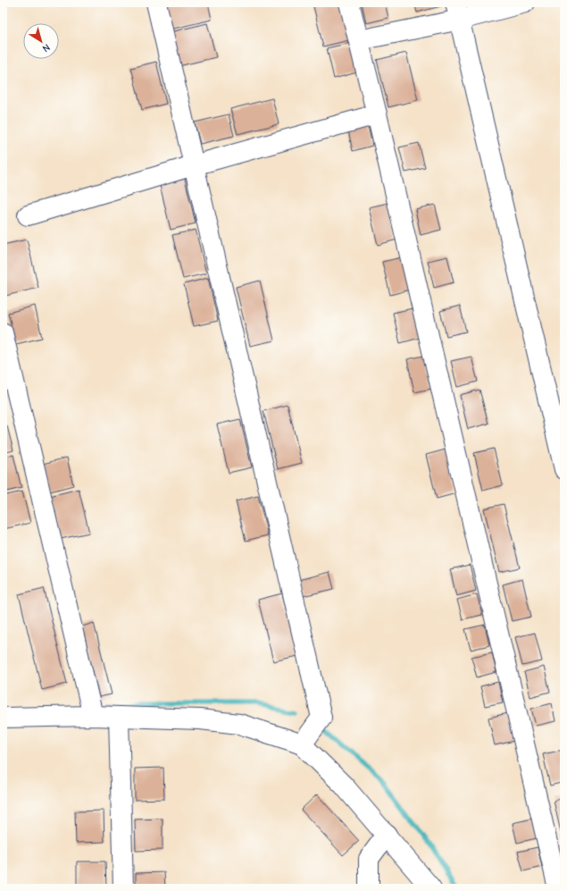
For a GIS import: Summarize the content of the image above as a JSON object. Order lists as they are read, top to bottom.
{
  "north": "bottom right"
}
